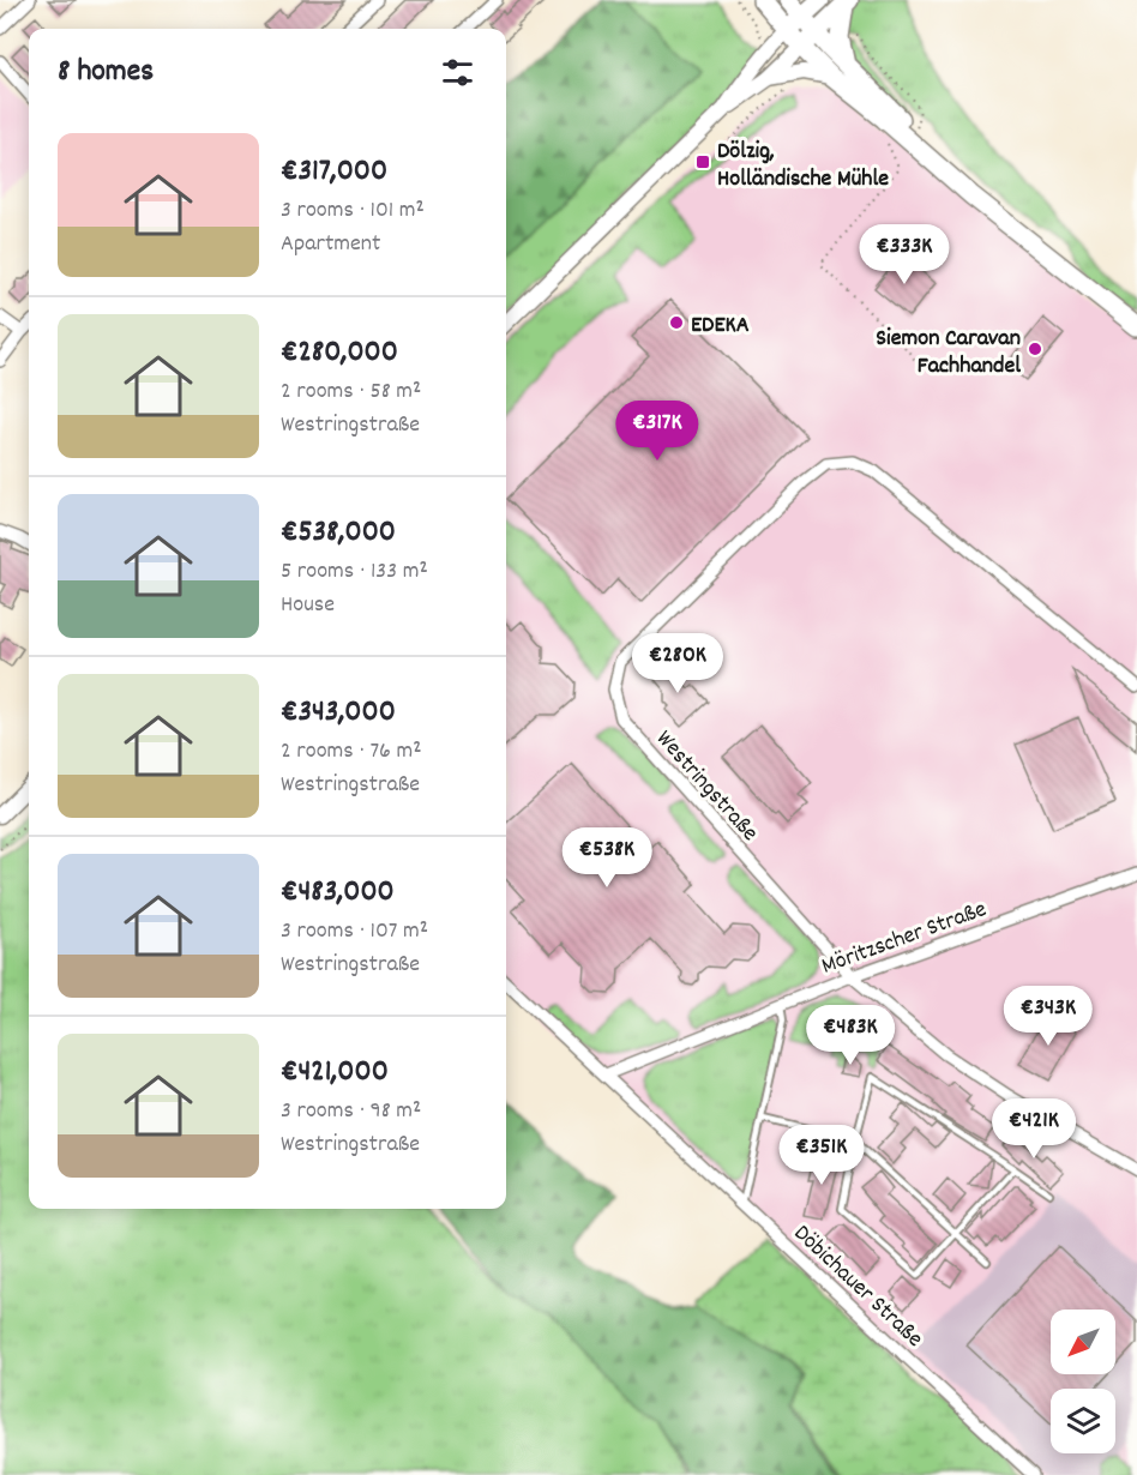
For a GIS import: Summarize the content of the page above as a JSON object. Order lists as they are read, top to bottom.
{
  "streets": {
    "street": ["Westringstraße", "Möritzscher Straße", "Döbichauer Straße"]
  },
  "crossings": [
    ["Westringstraße", "Möritzscher Straße"],
    ["Möritzscher Straße", "Döbichauer Straße"]
  ],
  "places": {
    "transit": ["Dölzig, Holländische Mühle"],
    "other": ["EDEKA", "Siemon Caravan Fachhandel"]
  },
  "north": "bottom left",
  "page": {
    "heading": "8 homes",
    "list": [
      {
        "name": "€317,000",
        "note": "3 rooms · 101 m² · Apartment"
      },
      {
        "name": "€280,000",
        "note": "2 rooms · 58 m² · Westringstraße"
      },
      {
        "name": "€538,000",
        "note": "5 rooms · 133 m² · House"
      },
      {
        "name": "€343,000",
        "note": "2 rooms · 76 m² · Westringstraße"
      },
      {
        "name": "€483,000",
        "note": "3 rooms · 107 m² · Westringstraße"
      },
      {
        "name": "€421,000",
        "note": "3 rooms · 98 m² · Westringstraße"
      }
    ],
    "price": [
      "€333K",
      "€317K",
      "€280K",
      "€538K",
      "€343K",
      "€483K",
      "€421K",
      "€351K"
    ]
  }
}
